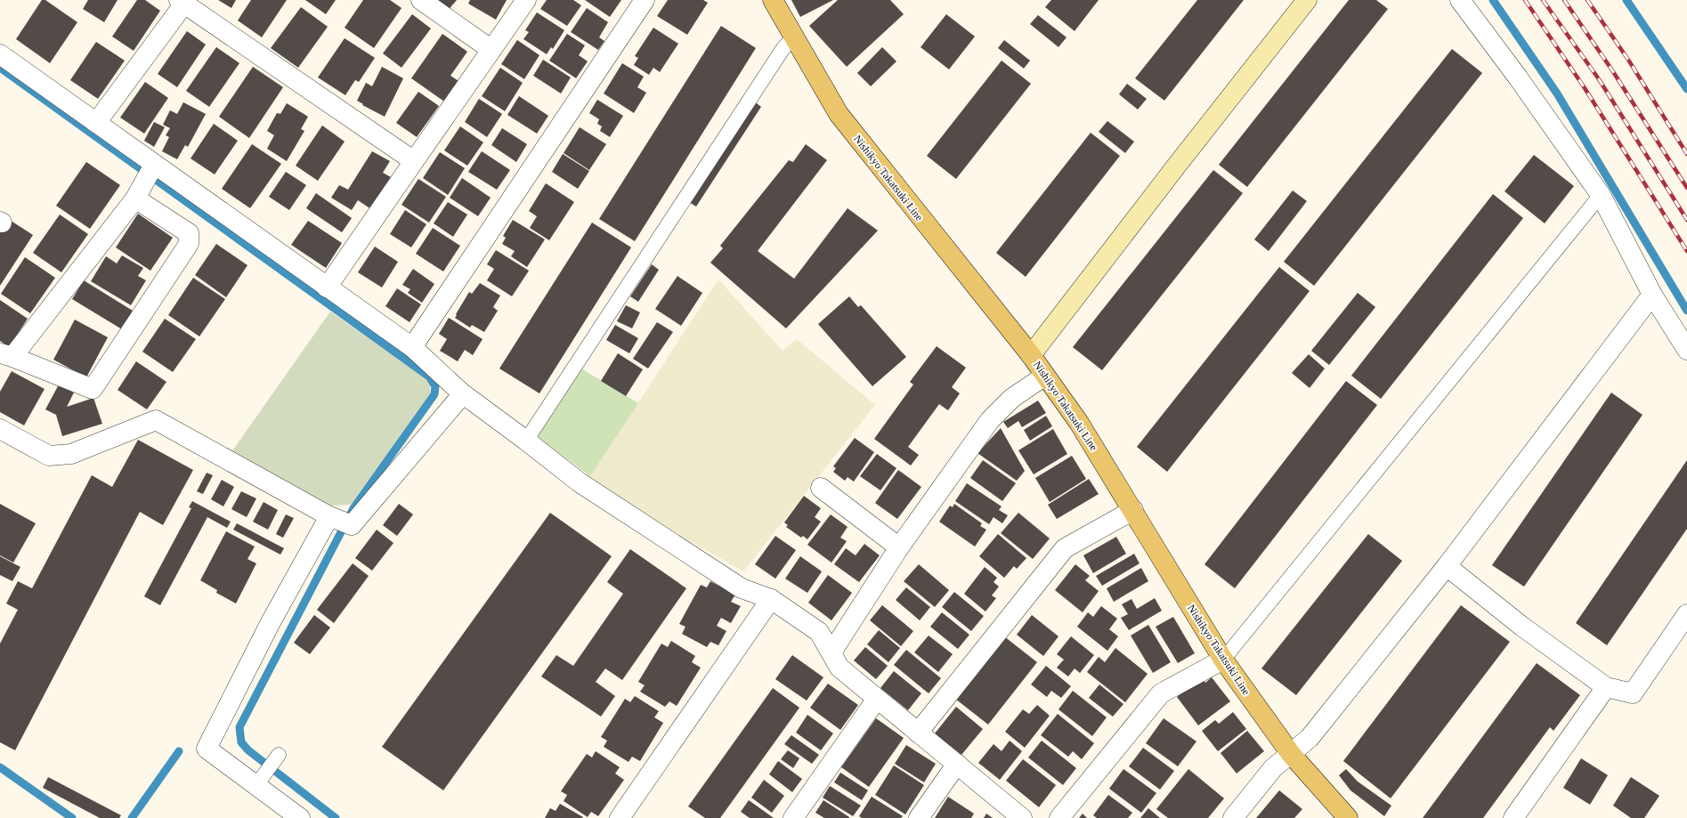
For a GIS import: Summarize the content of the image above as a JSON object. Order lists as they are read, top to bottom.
{
  "streets": {
    "main road": ["Nishikyo Takatsuki Line"]
  }
}
